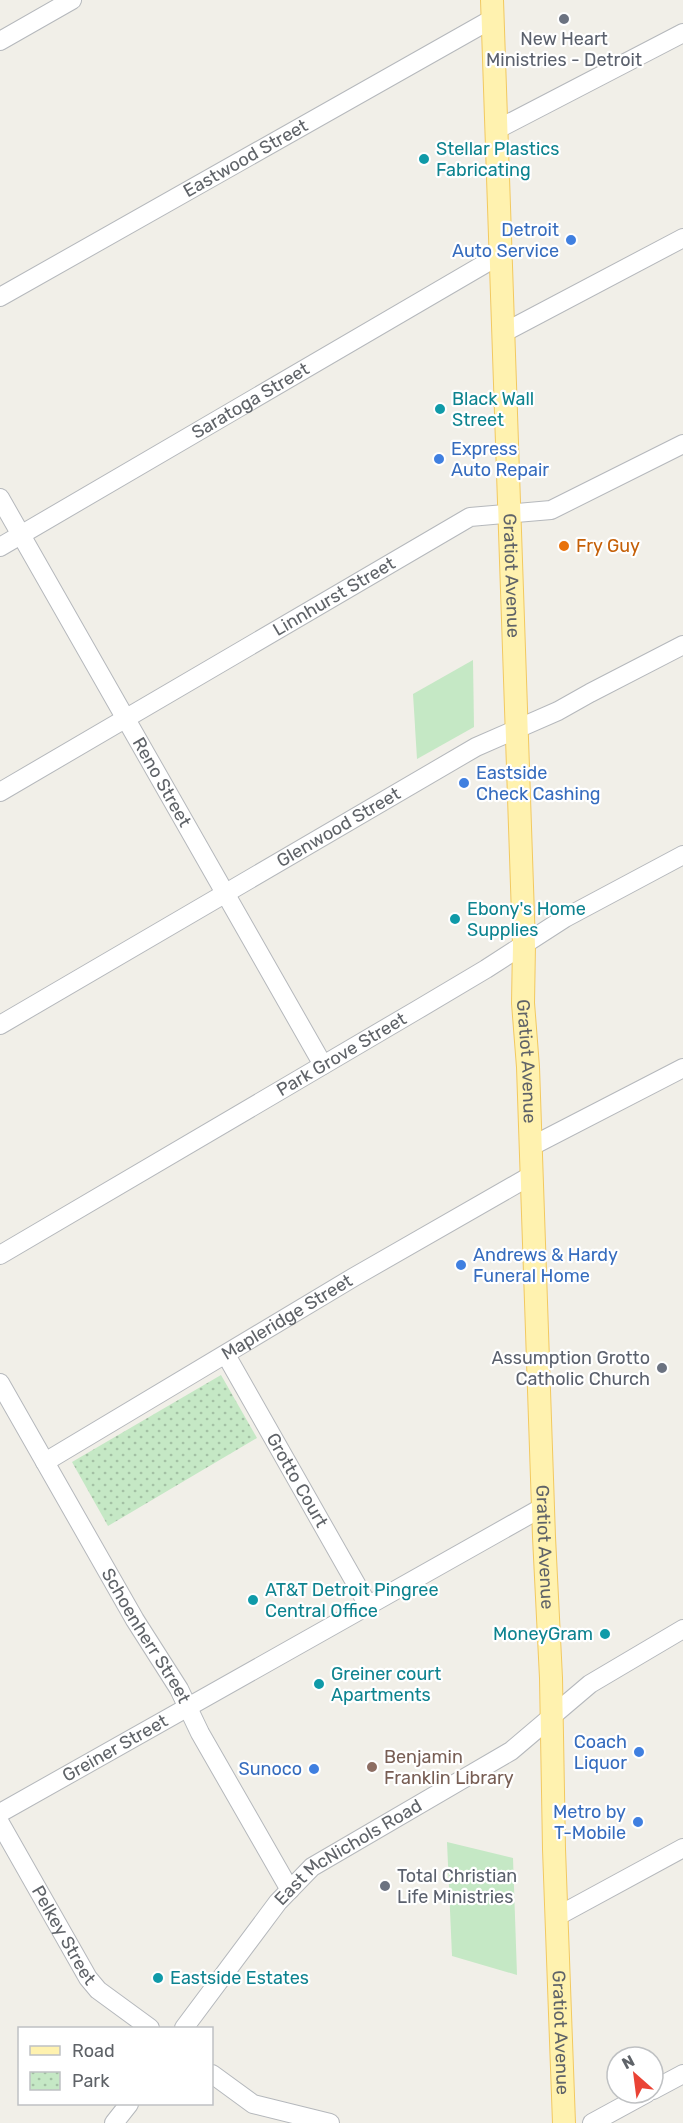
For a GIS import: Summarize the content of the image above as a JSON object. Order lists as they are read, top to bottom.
{
  "streets": {
    "main road": ["Gratiot Avenue"],
    "street": [
      "Eastwood Street",
      "Saratoga Street",
      "Linnhurst Street",
      "Reno Street",
      "Glenwood Street",
      "Park Grove Street",
      "Mapleridge Street",
      "Grotto Court",
      "Schoenherr Street",
      "Greiner Street",
      "East McNichols Road",
      "Pelkey Street"
    ]
  },
  "crossings": [
    ["Eastwood Street", "Gratiot Avenue"],
    ["Saratoga Street", "Gratiot Avenue"],
    ["Saratoga Street", "Reno Street"],
    ["Gratiot Avenue", "Linnhurst Street"],
    ["Gratiot Avenue", "Glenwood Street"],
    ["Gratiot Avenue", "Park Grove Street"],
    ["Gratiot Avenue", "Mapleridge Street"],
    ["Gratiot Avenue", "Greiner Street"],
    ["Gratiot Avenue", "East McNichols Road"],
    ["Linnhurst Street", "Reno Street"],
    ["Reno Street", "Glenwood Street"],
    ["Reno Street", "Park Grove Street"],
    ["Mapleridge Street", "Grotto Court"],
    ["Mapleridge Street", "Schoenherr Street"],
    ["Grotto Court", "Greiner Street"],
    ["Schoenherr Street", "Greiner Street"],
    ["Schoenherr Street", "East McNichols Road"]
  ],
  "places": [
    "New Heart Ministries - Detroit",
    "Stellar Plastics Fabricating",
    "Detroit Auto Service",
    "Black Wall Street",
    "Express Auto Repair",
    "Fry Guy",
    "Eastside Check Cashing",
    "Ebony's Home Supplies",
    "Andrews & Hardy Funeral Home",
    "Assumption Grotto Catholic Church",
    "AT&T Detroit Pingree Central Office",
    "MoneyGram",
    "Greiner court Apartments",
    "Coach Liquor",
    "Benjamin Franklin Library",
    "Sunoco",
    "Metro by T-Mobile",
    "Total Christian Life Ministries",
    "Eastside Estates"
  ],
  "legend": ["Road", "Park"],
  "north": "top left"
}
